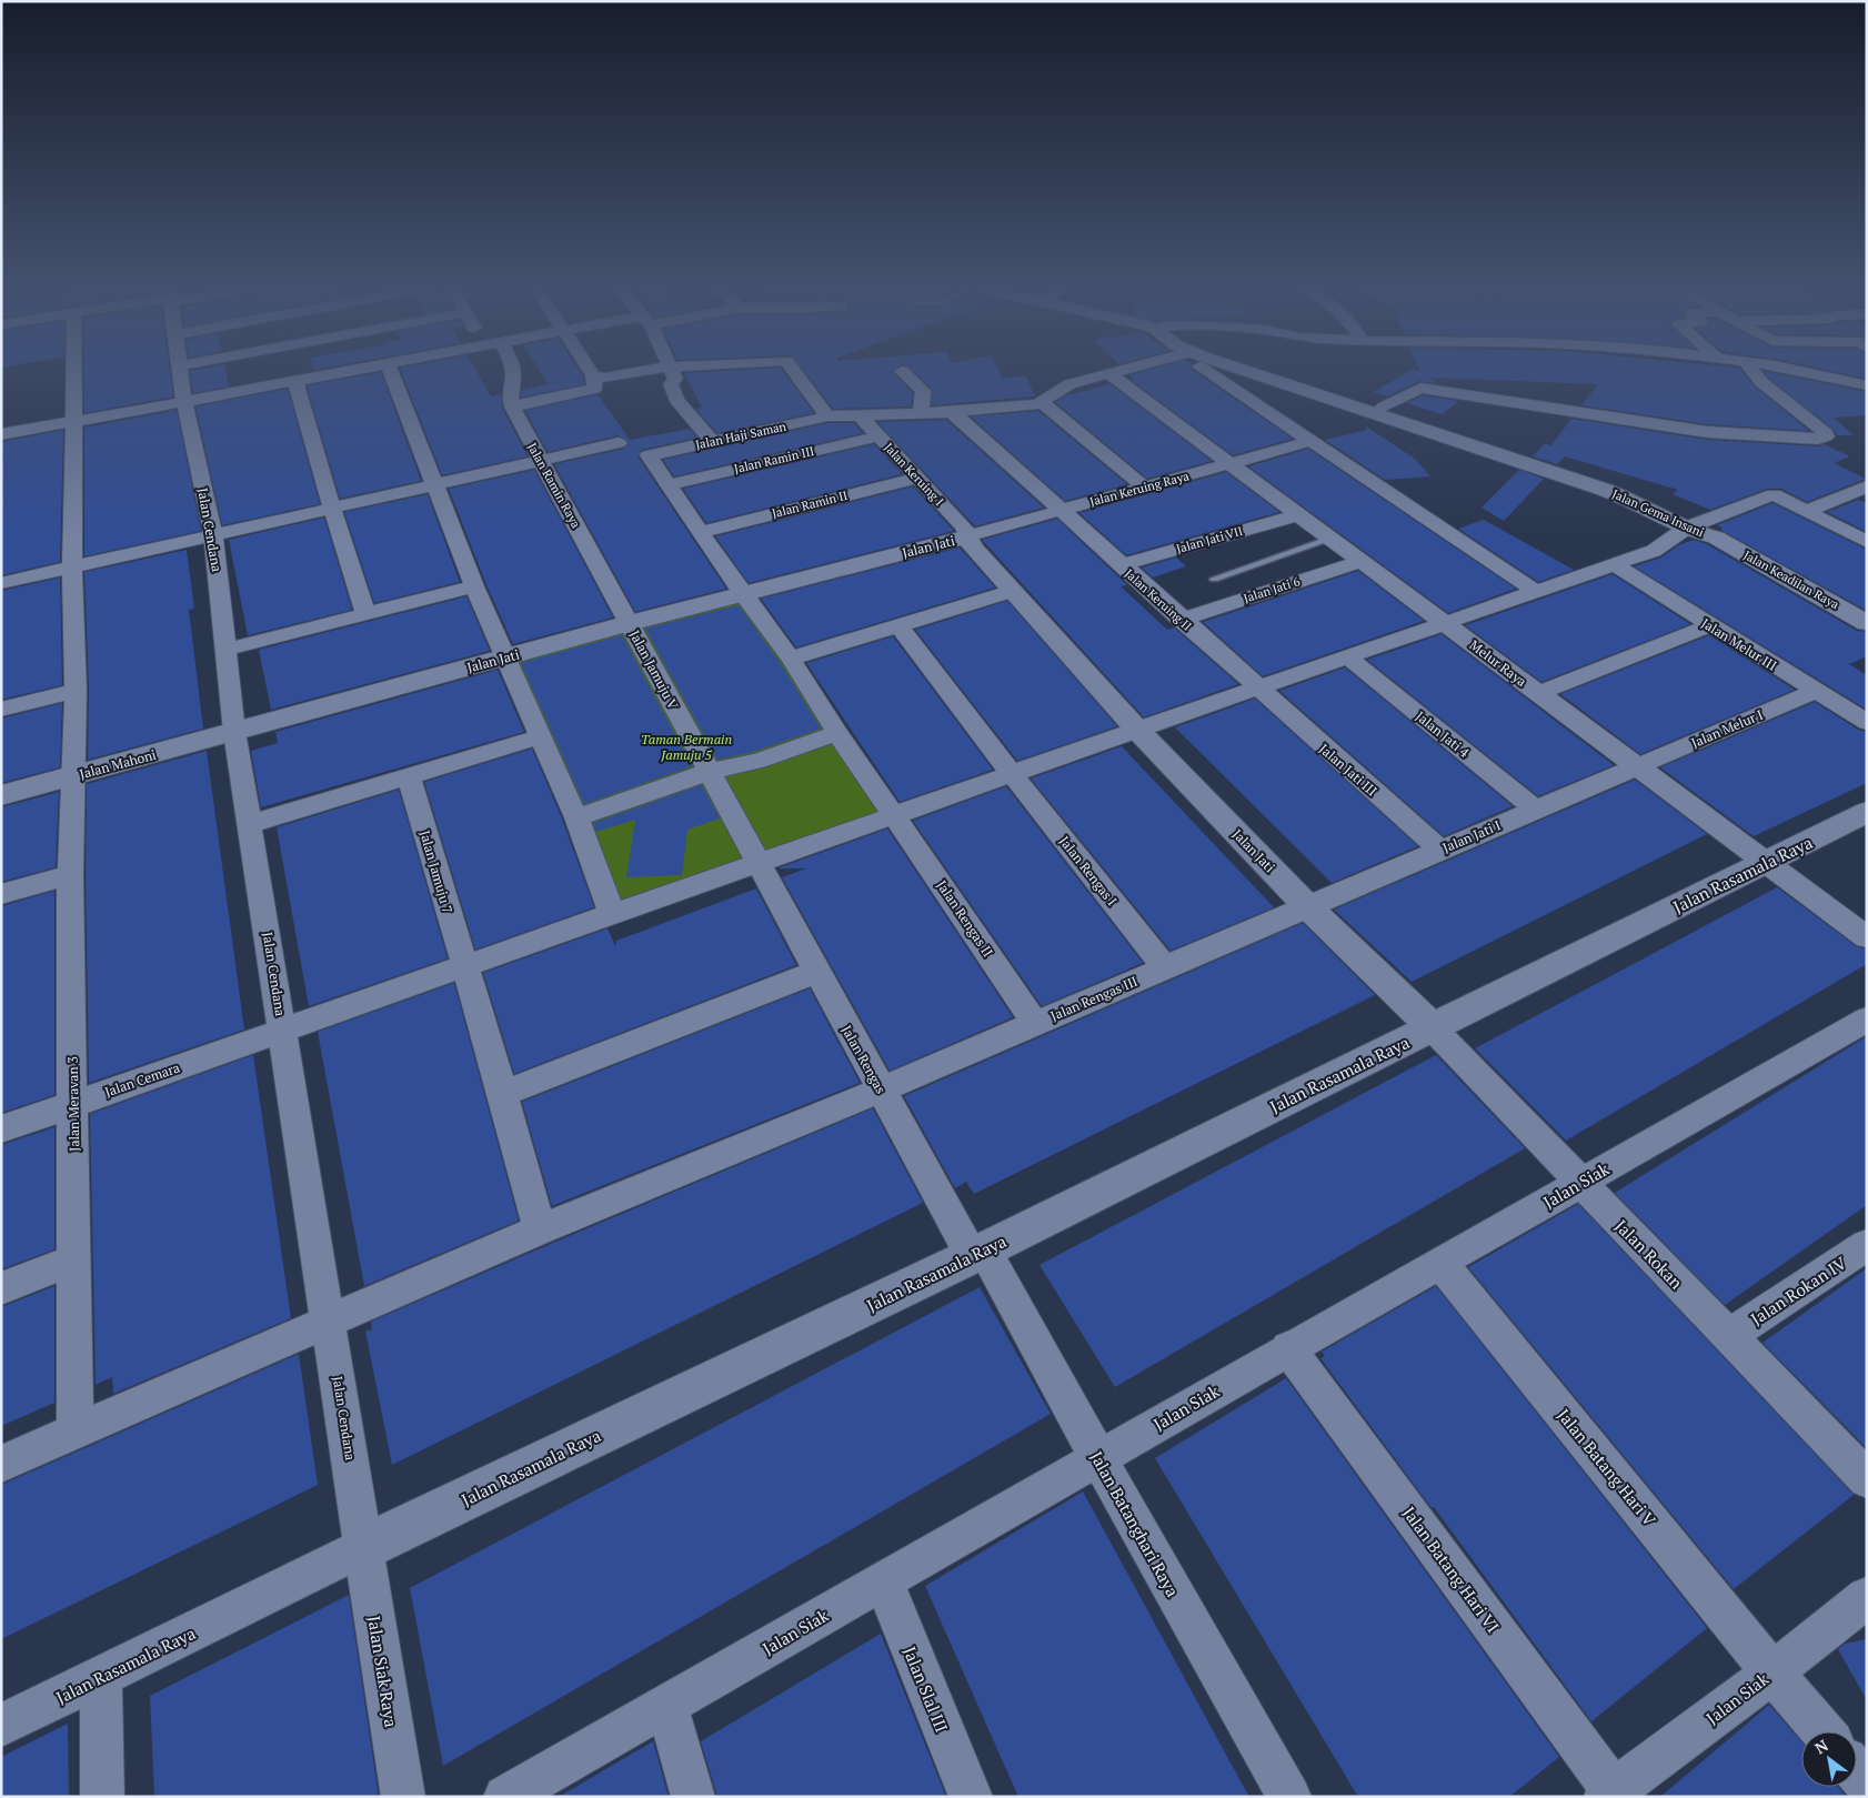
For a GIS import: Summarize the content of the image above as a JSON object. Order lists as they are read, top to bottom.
{
  "streets": {
    "street": [
      "Jalan Haji Saman",
      "Jalan Ramin III",
      "Jalan Keruing I",
      "Jalan Ramin Raya",
      "Jalan Keruing Raya",
      "Jalan Ramin II",
      "Jalan Gema Insani",
      "Jalan Cendana",
      "Jalan Jati VII",
      "Jalan Jati",
      "Jalan Keadilan Raya",
      "Jalan Jati 6",
      "Jalan Keruing II",
      "Jalan Melur III",
      "Melur Raya",
      "Jalan Jamuju V",
      "Jalan Melur I",
      "Jalan Jati 4",
      "Jalan Mahoni",
      "Jalan Jati III",
      "Jalan Jati I",
      "Jalan Rengas I",
      "Jalan Jamuju 7",
      "Jalan Rasamala Raya",
      "Jalan Rengas II",
      "Jalan Rengas III",
      "Jalan Rengas",
      "Jalan Cemara",
      "Jalan Meravan 3",
      "Jalan Siak",
      "Jalan Rokan",
      "Jalan Rokan IV",
      "Jalan Batang Hari V",
      "Jalan Batanghari Raya",
      "Jalan Batang Hari VI",
      "Jalan Siak Raya",
      "Jalan Slal III"
    ]
  },
  "crossings": [
    ["Jalan Haji Saman", "Jalan Keruing I"],
    ["Jalan Haji Saman", "Jalan Keruing II"],
    ["Jalan Haji Saman", "Jalan Rengas II"],
    ["Jalan Ramin III", "Jalan Keruing I"],
    ["Jalan Ramin III", "Jalan Rengas II"],
    ["Jalan Keruing I", "Jalan Keruing Raya"],
    ["Jalan Keruing I", "Jalan Ramin II"],
    ["Jalan Keruing I", "Jalan Jati"],
    ["Jalan Ramin Raya", "Jalan Jati"],
    ["Jalan Ramin Raya", "Jalan Jamuju V"],
    ["Jalan Keruing Raya", "Jalan Jati"],
    ["Jalan Keruing Raya", "Jalan Keruing II"],
    ["Jalan Keruing Raya", "Melur Raya"],
    ["Jalan Ramin II", "Jalan Rengas II"],
    ["Jalan Gema Insani", "Jalan Keadilan Raya"],
    ["Jalan Gema Insani", "Jalan Cemara"],
    ["Jalan Cendana", "Jalan Jati"],
    ["Jalan Cendana", "Jalan Mahoni"],
    ["Jalan Cendana", "Jalan Rasamala Raya"],
    ["Jalan Cendana", "Jalan Rengas III"],
    ["Jalan Cendana", "Jalan Cemara"],
    ["Jalan Cendana", "Jalan Siak Raya"],
    ["Jalan Jati VII", "Jalan Keruing II"],
    ["Jalan Jati VII", "Melur Raya"],
    ["Jalan Jati", "Jalan Jamuju V"],
    ["Jalan Jati", "Jalan Mahoni"],
    ["Jalan Jati", "Jalan Jati I"],
    ["Jalan Jati", "Jalan Rasamala Raya"],
    ["Jalan Jati", "Jalan Rengas II"],
    ["Jalan Jati", "Jalan Rengas III"],
    ["Jalan Jati", "Jalan Cemara"],
    ["Jalan Jati", "Jalan Rokan"],
    ["Jalan Keadilan Raya", "Jalan Cemara"],
    ["Jalan Jati 6", "Jalan Keruing II"],
    ["Jalan Jati 6", "Melur Raya"],
    ["Jalan Keruing II", "Jalan Jati III"],
    ["Jalan Keruing II", "Jalan Cemara"],
    ["Jalan Melur III", "Jalan Melur I"],
    ["Jalan Melur III", "Jalan Cemara"],
    ["Melur Raya", "Jalan Melur I"],
    ["Melur Raya", "Jalan Jati I"],
    ["Melur Raya", "Jalan Rasamala Raya"],
    ["Melur Raya", "Jalan Cemara"],
    ["Jalan Jamuju V", "Jalan Rengas"],
    ["Jalan Jamuju V", "Jalan Cemara"],
    ["Jalan Melur I", "Jalan Jati I"],
    ["Jalan Jati 4", "Jalan Jati I"],
    ["Jalan Jati 4", "Jalan Cemara"],
    ["Jalan Mahoni", "Jalan Meravan 3"],
    ["Jalan Jati III", "Jalan Jati I"],
    ["Jalan Jati III", "Jalan Cemara"],
    ["Jalan Jati I", "Jalan Rengas III"],
    ["Jalan Rengas I", "Jalan Rengas III"],
    ["Jalan Rengas I", "Jalan Cemara"],
    ["Jalan Jamuju 7", "Jalan Rengas III"],
    ["Jalan Jamuju 7", "Jalan Cemara"],
    ["Jalan Rasamala Raya", "Jalan Rengas"],
    ["Jalan Rasamala Raya", "Jalan Rokan"],
    ["Jalan Rasamala Raya", "Jalan Batanghari Raya"],
    ["Jalan Rasamala Raya", "Jalan Siak Raya"],
    ["Jalan Rengas II", "Jalan Rengas III"],
    ["Jalan Rengas II", "Jalan Cemara"],
    ["Jalan Rengas III", "Jalan Rengas"],
    ["Jalan Rengas III", "Jalan Meravan 3"],
    ["Jalan Rengas", "Jalan Cemara"],
    ["Jalan Rengas", "Jalan Batanghari Raya"],
    ["Jalan Cemara", "Jalan Meravan 3"],
    ["Jalan Siak", "Jalan Rokan"],
    ["Jalan Siak", "Jalan Batang Hari V"],
    ["Jalan Siak", "Jalan Batanghari Raya"],
    ["Jalan Siak", "Jalan Batang Hari VI"],
    ["Jalan Siak", "Jalan Slal III"],
    ["Jalan Rokan", "Jalan Rokan IV"]
  ],
  "parks": ["Taman Bermain Jamuju 5"],
  "north": "top left"
}
